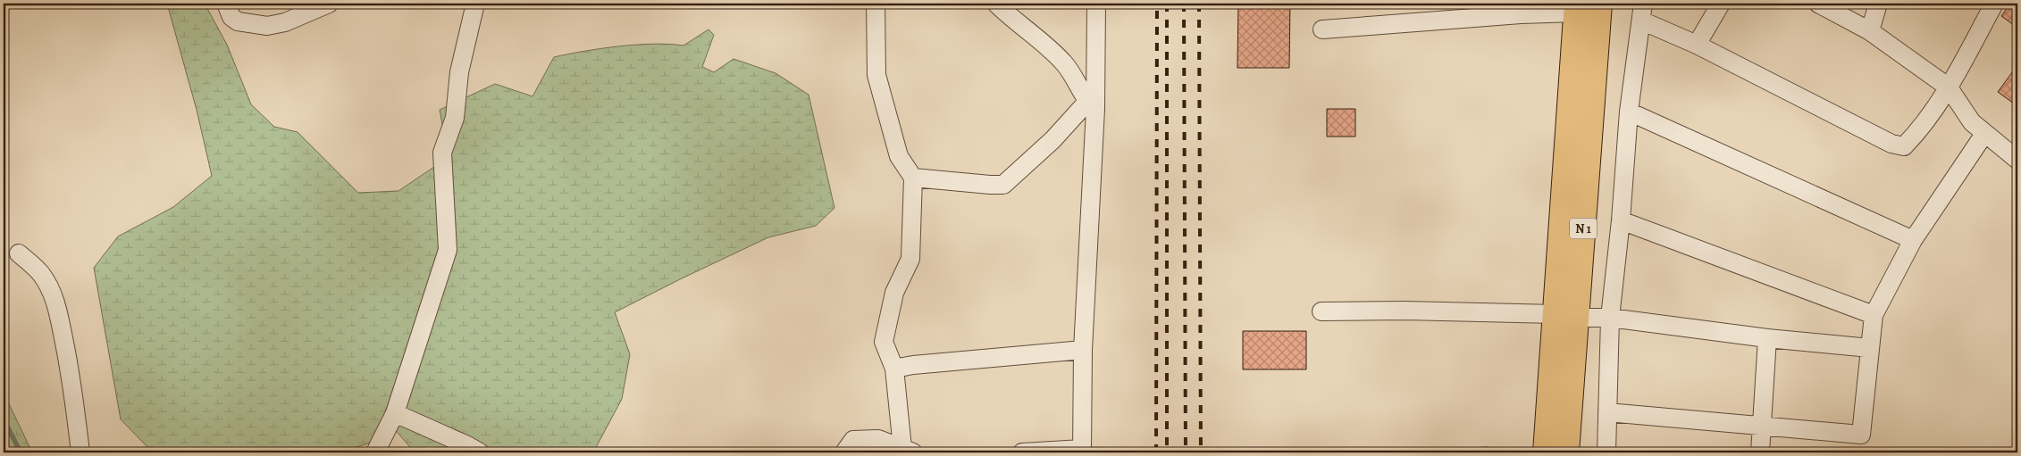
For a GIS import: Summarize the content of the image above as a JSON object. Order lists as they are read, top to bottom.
{
  "streets": {
    "highway": ["N 1"]
  }
}
